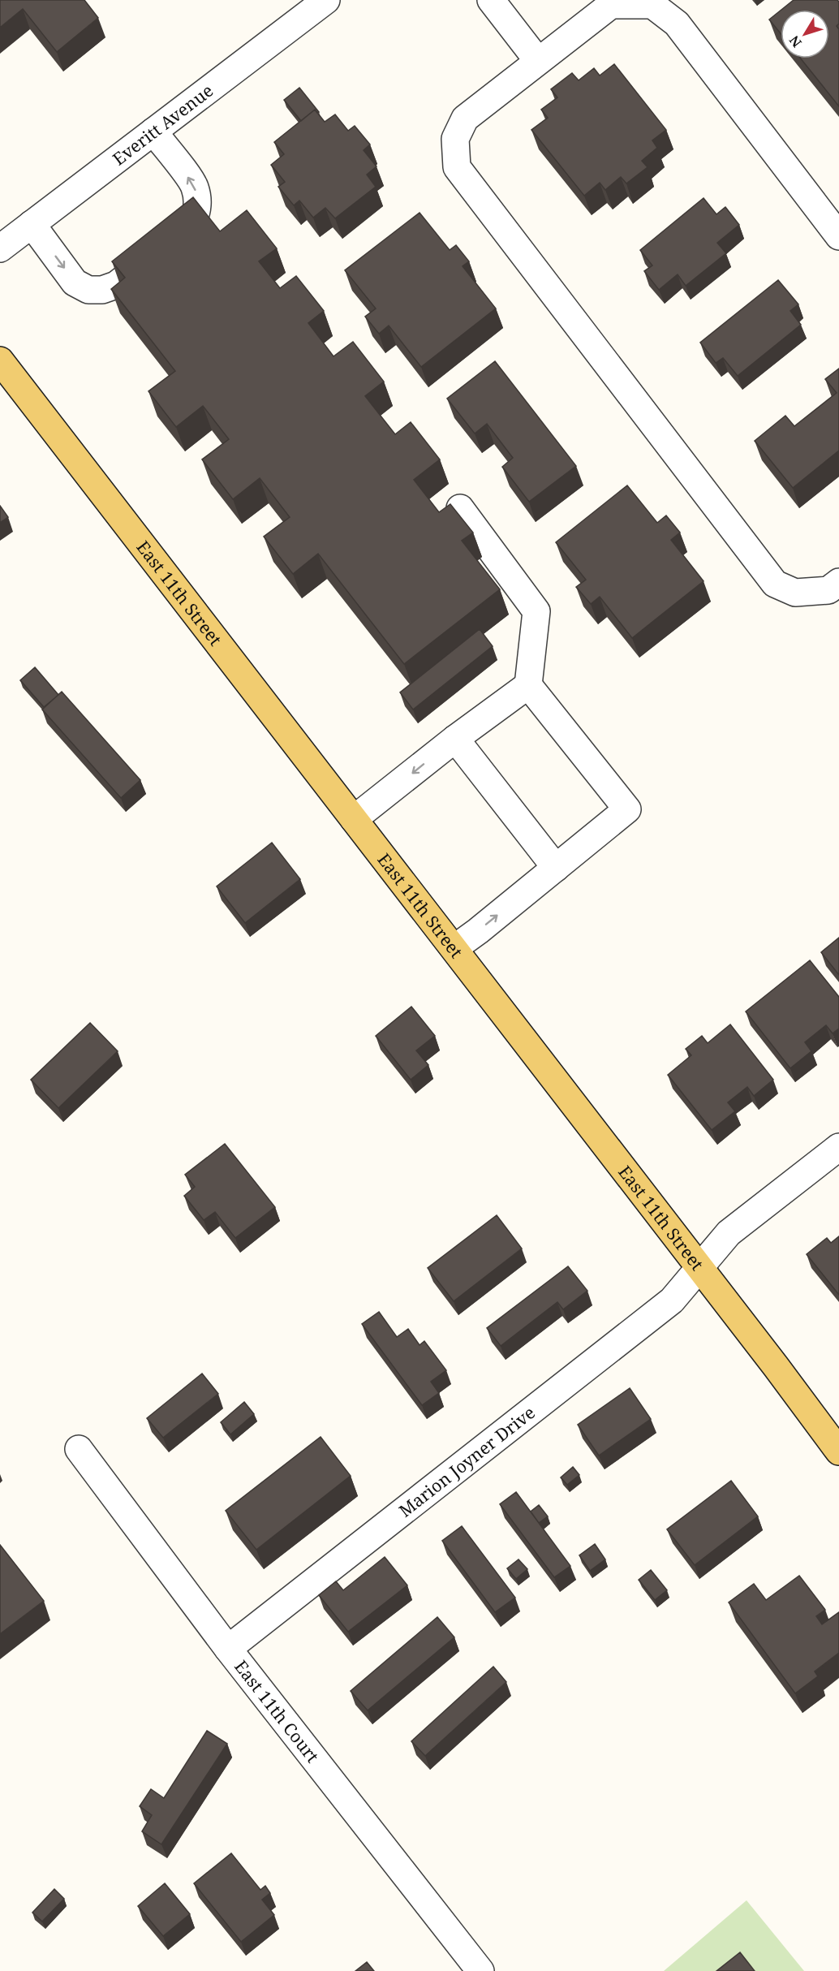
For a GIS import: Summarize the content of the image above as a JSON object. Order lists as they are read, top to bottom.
{
  "streets": {
    "main road": ["East 11th Street"],
    "street": ["Everitt Avenue", "Marion Joyner Drive", "East 11th Court"]
  },
  "crossings": [
    ["East 11th Street", "Marion Joyner Drive"],
    ["Marion Joyner Drive", "East 11th Court"]
  ],
  "north": "bottom left"
}
